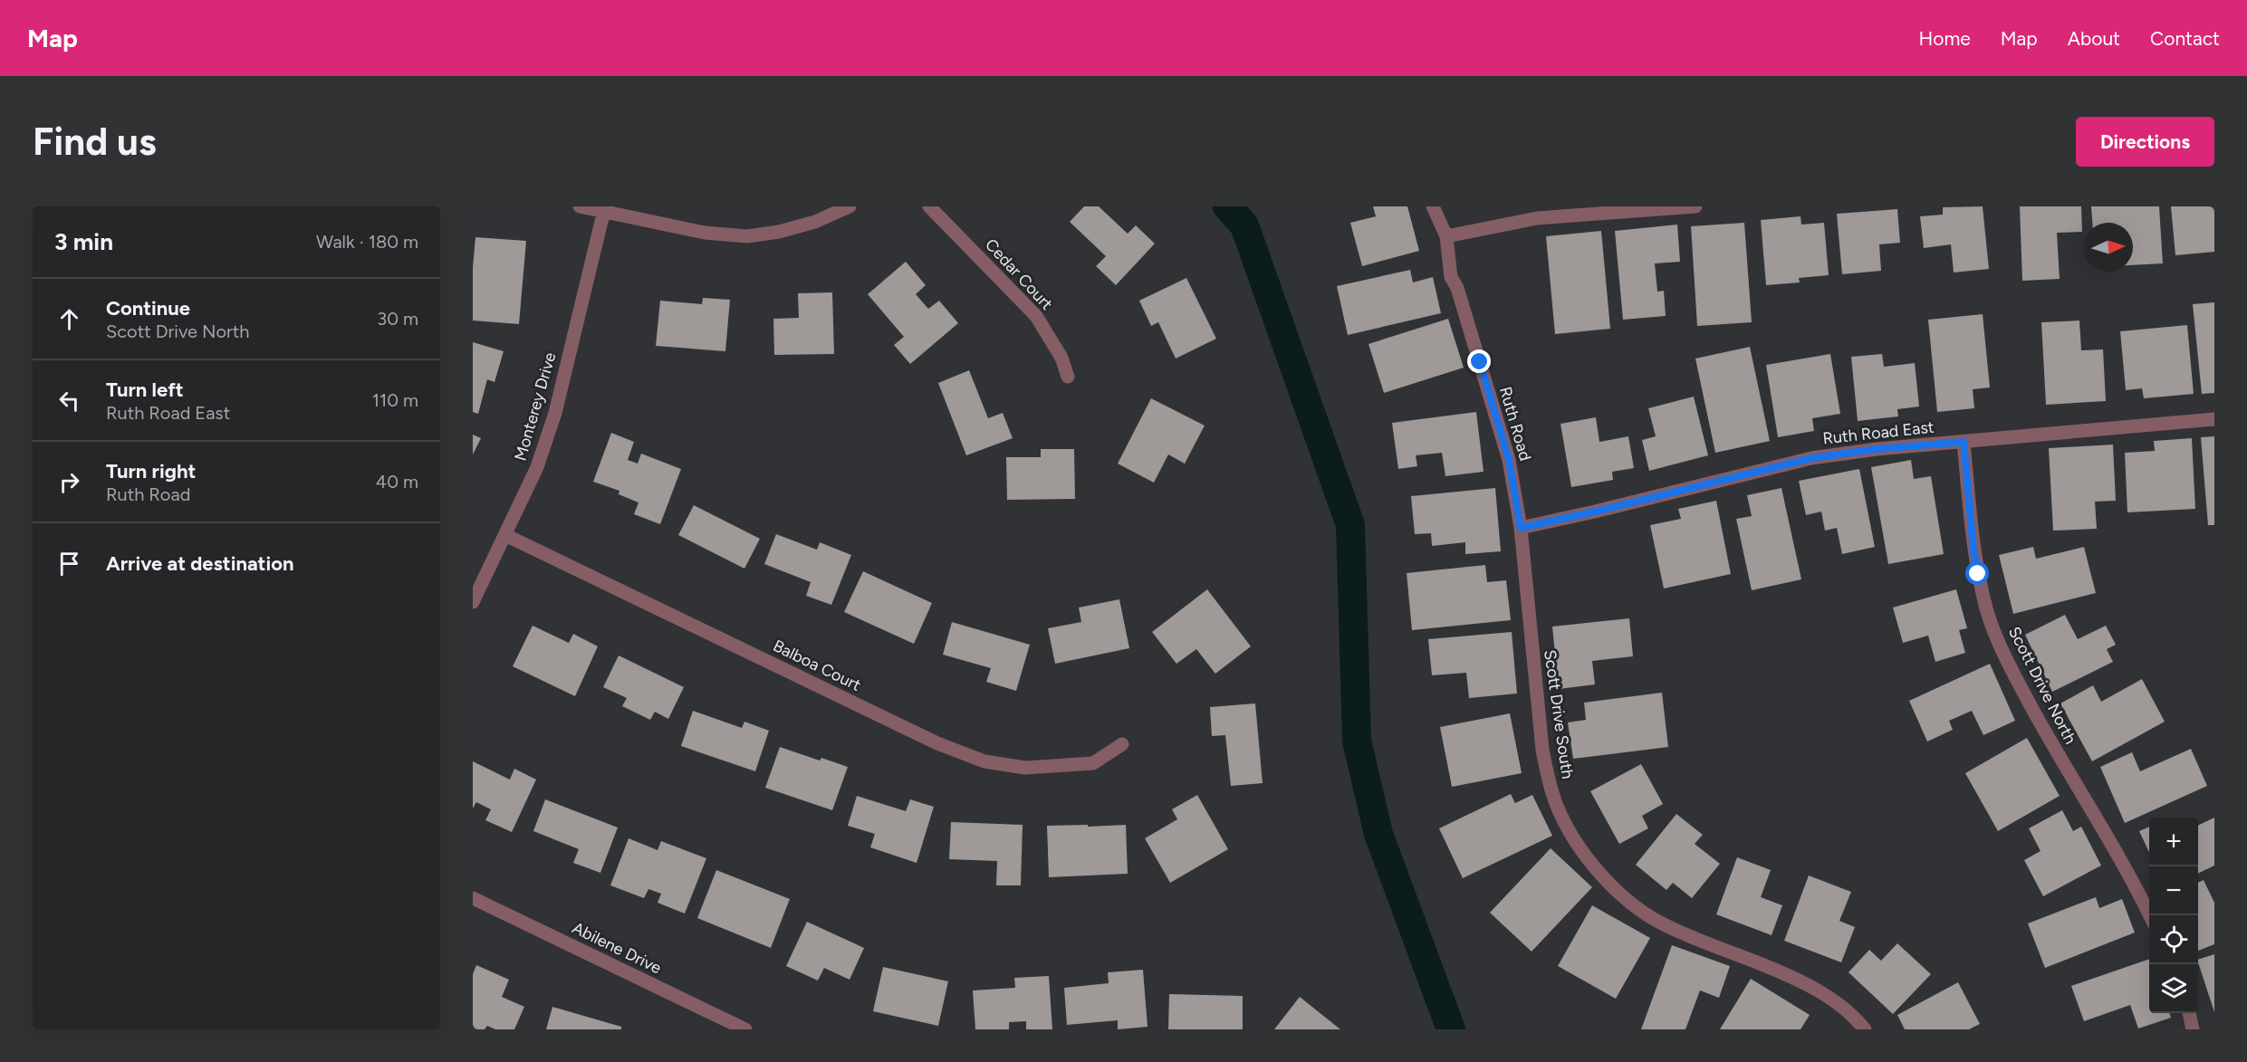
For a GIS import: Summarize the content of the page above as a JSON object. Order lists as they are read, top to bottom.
{
  "streets": {
    "street": [
      "Cedar Court",
      "Monterey Drive",
      "Ruth Road",
      "Ruth Road East",
      "Balboa Court",
      "Scott Drive North",
      "Scott Drive South",
      "Abilene Drive"
    ]
  },
  "crossings": [
    ["Monterey Drive", "Balboa Court"],
    ["Ruth Road", "Ruth Road East"],
    ["Ruth Road", "Scott Drive South"],
    ["Ruth Road East", "Scott Drive North"],
    ["Ruth Road East", "Scott Drive South"]
  ],
  "north": "right",
  "page": {
    "header": "Map",
    "nav": [
      "Home",
      "Map",
      "About",
      "Contact"
    ],
    "buttons": "Directions",
    "title": "Find us",
    "heading": ["3 min", "Walk · 180 m"],
    "list": [
      ["Continue", "Scott Drive North", "30 m"],
      ["Turn left", "Ruth Road East", "110 m"],
      ["Turn right", "Ruth Road", "40 m"],
      "Arrive at destination"
    ],
    "map_buttons": ["+", "−"]
  }
}
